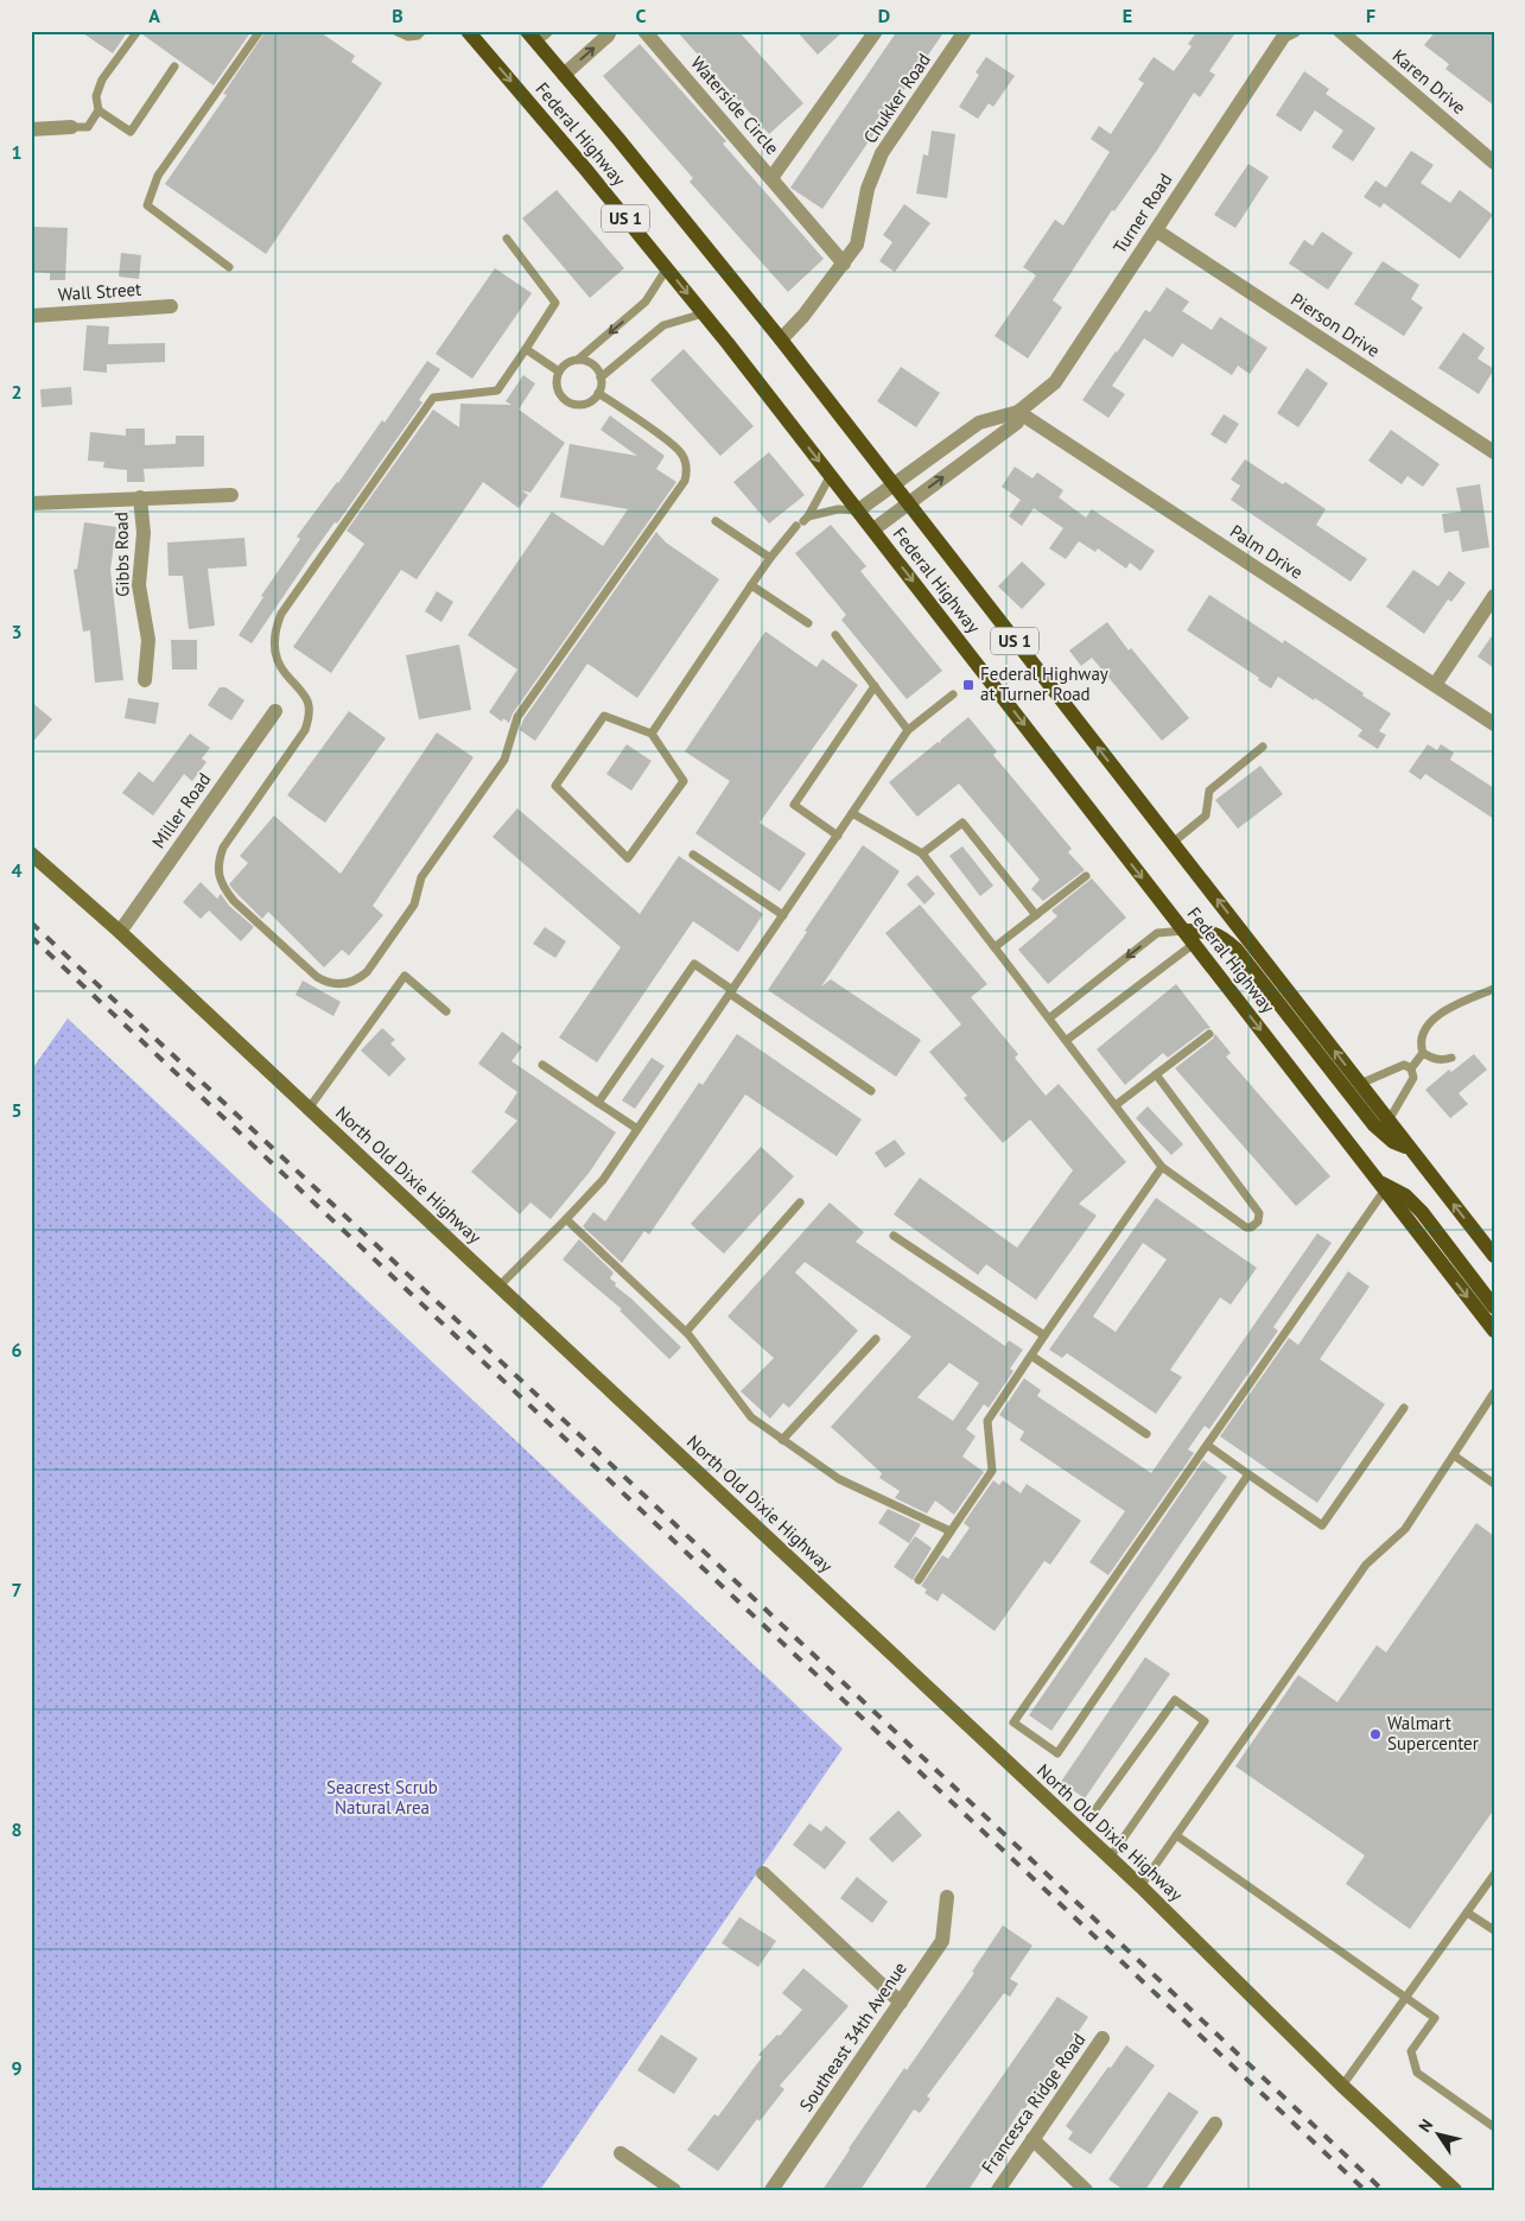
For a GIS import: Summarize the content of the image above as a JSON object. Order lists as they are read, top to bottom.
{
  "streets": {
    "main road": ["Federal Highway", "US 1"],
    "street": [
      "Karen Drive",
      "Chukker Road",
      "Waterside Circle",
      "Turner Road",
      "Wall Street",
      "Pierson Drive",
      "Palm Drive",
      "Gibbs Road",
      "Miller Road",
      "North Old Dixie Highway",
      "Southeast 34th Avenue",
      "Francesca Ridge Road"
    ]
  },
  "crossings": [
    ["Chukker Road", "Waterside Circle"],
    ["Chukker Road", "Federal Highway"],
    ["Federal Highway", "Turner Road"],
    ["Turner Road", "Pierson Drive"],
    ["Turner Road", "Palm Drive"],
    ["Miller Road", "North Old Dixie Highway"]
  ],
  "parks": ["Seacrest Scrub Natural Area"],
  "places": {
    "transit": ["Federal Highway at Turner Road"],
    "other": ["Walmart Supercenter"]
  },
  "north": "top left",
  "grid": {
    "columns": [
      "A",
      "B",
      "C",
      "D",
      "E",
      "F"
    ],
    "rows": [
      "1",
      "2",
      "3",
      "4",
      "5",
      "6",
      "7",
      "8",
      "9"
    ]
  }
}
